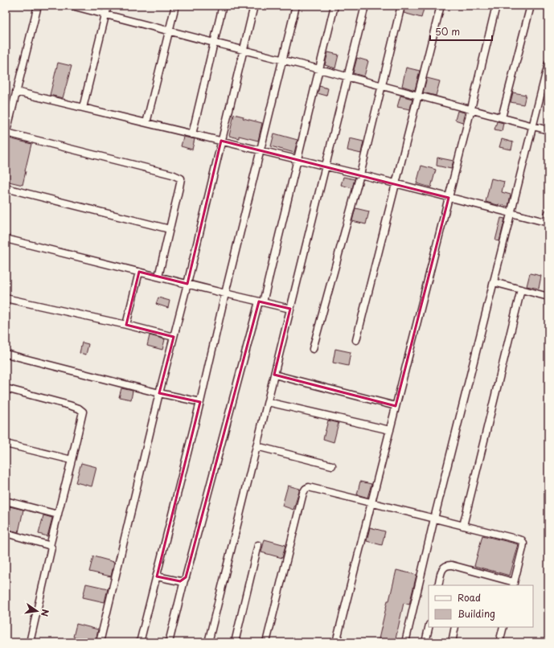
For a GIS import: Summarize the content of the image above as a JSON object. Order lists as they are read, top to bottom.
{
  "legend": ["Road", "Building"],
  "scale_bar": "50 m",
  "north": "right"
}
